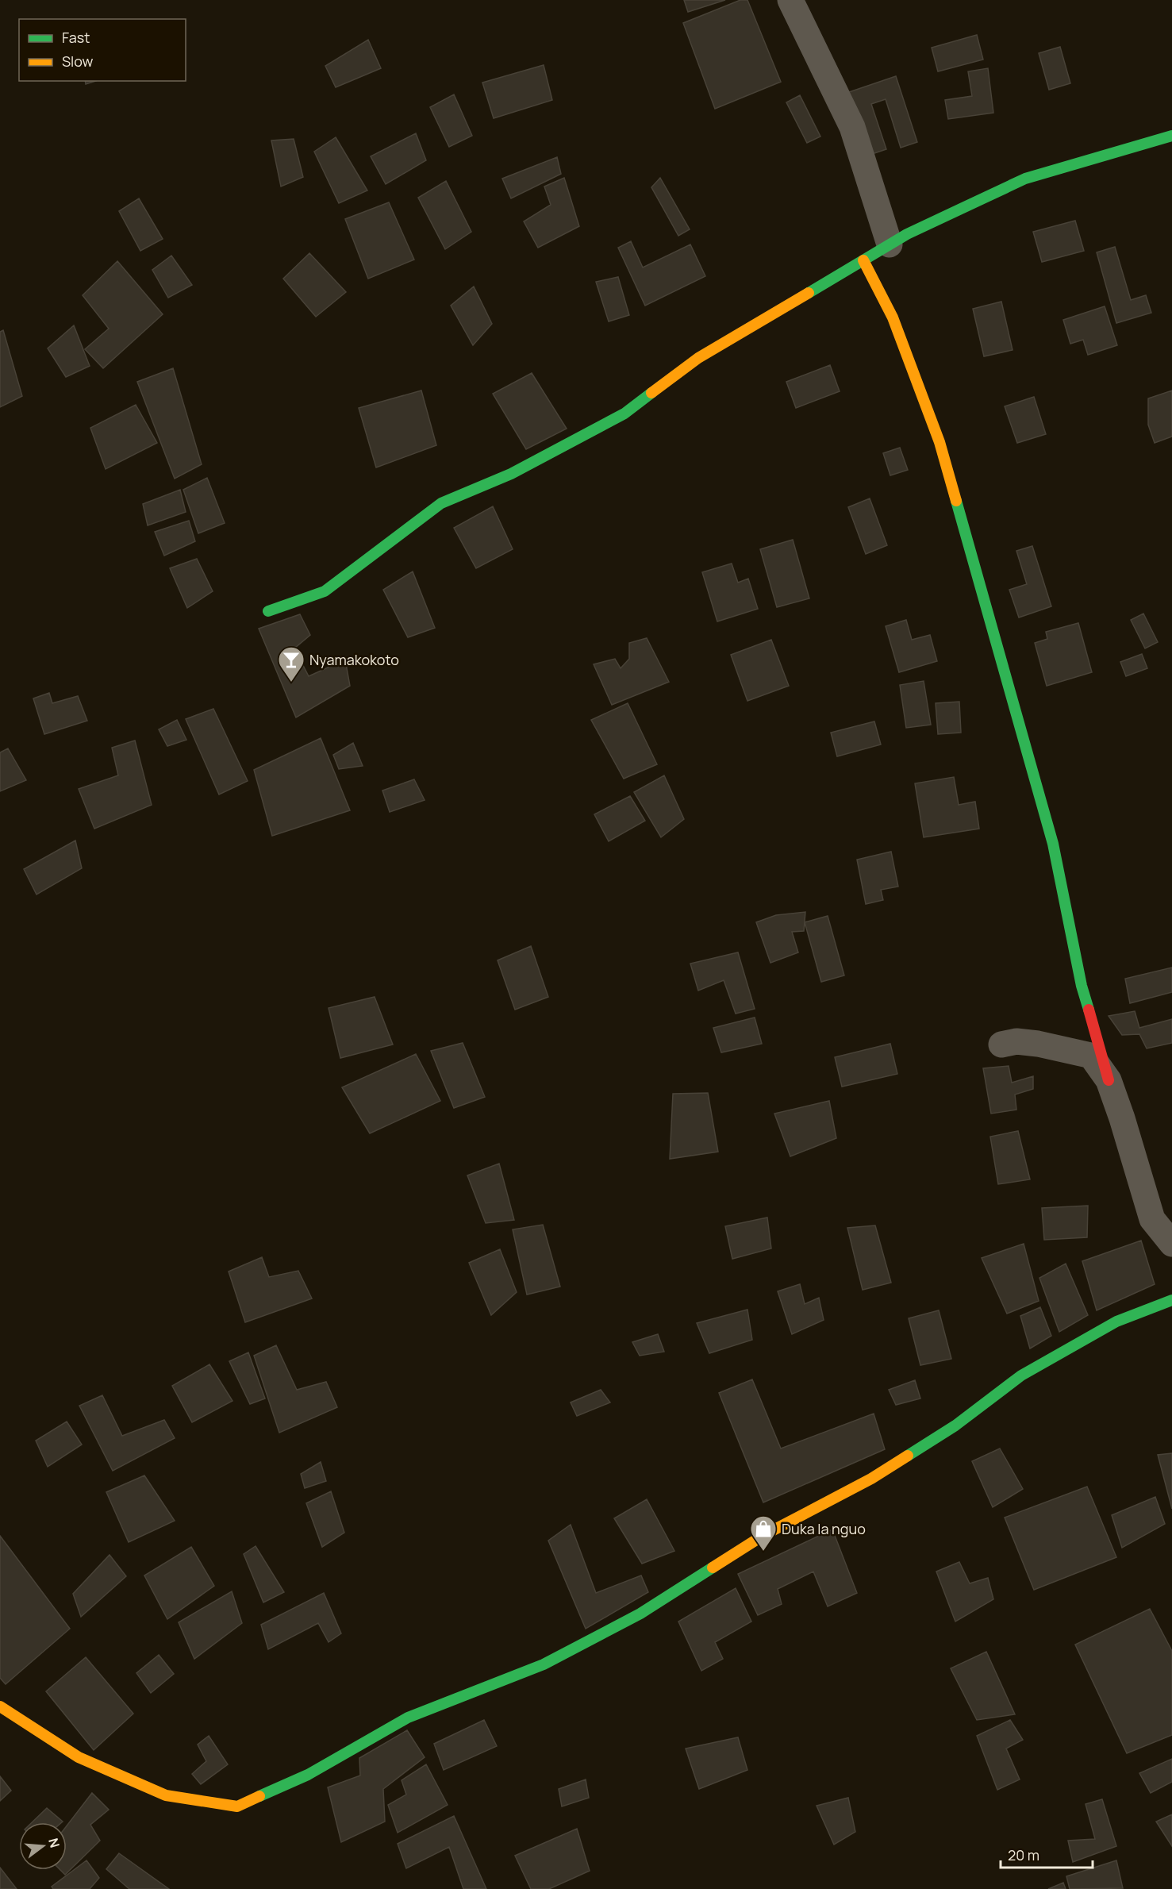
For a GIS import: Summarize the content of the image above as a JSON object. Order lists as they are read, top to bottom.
{
  "places": {
    "bar": ["Nyamakokoto"],
    "shop": ["Duka la nguo"]
  },
  "legend": ["Fast", "Slow"],
  "scale_bar": "20 m",
  "north": "right"
}
